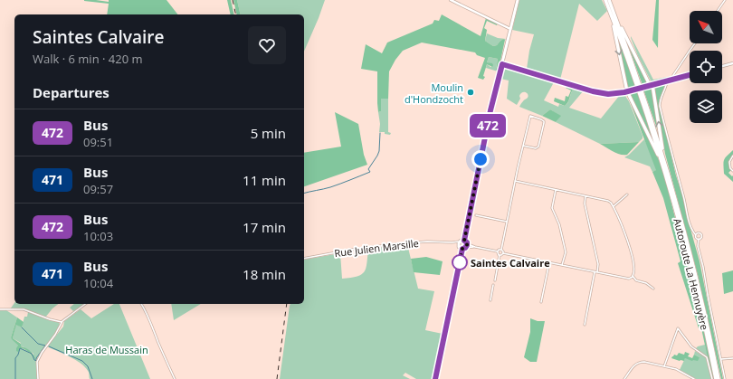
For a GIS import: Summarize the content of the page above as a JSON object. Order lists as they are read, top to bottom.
{
  "streets": {
    "highway": ["Autoroute La Hennuyère"],
    "street": ["Rue Julien Marsille"]
  },
  "parks": ["Haras de Mussain"],
  "places": ["Moulin d'Hondzocht", "Saintes Calvaire"],
  "lines": ["bus line 472"],
  "north": "top left",
  "page": {
    "on_map": "472",
    "heading": [
      ["Saintes Calvaire", "Walk · 6 min · 420 m"],
      "Departures"
    ],
    "list": [
      {
        "mark": "472",
        "name": "Bus",
        "note": "09:51",
        "value": "5 min"
      },
      {
        "mark": "471",
        "name": "Bus",
        "note": "09:57",
        "value": "11 min"
      },
      {
        "mark": "472",
        "name": "Bus",
        "note": "10:03",
        "value": "17 min"
      },
      {
        "mark": "471",
        "name": "Bus",
        "note": "10:04",
        "value": "18 min"
      }
    ]
  }
}
